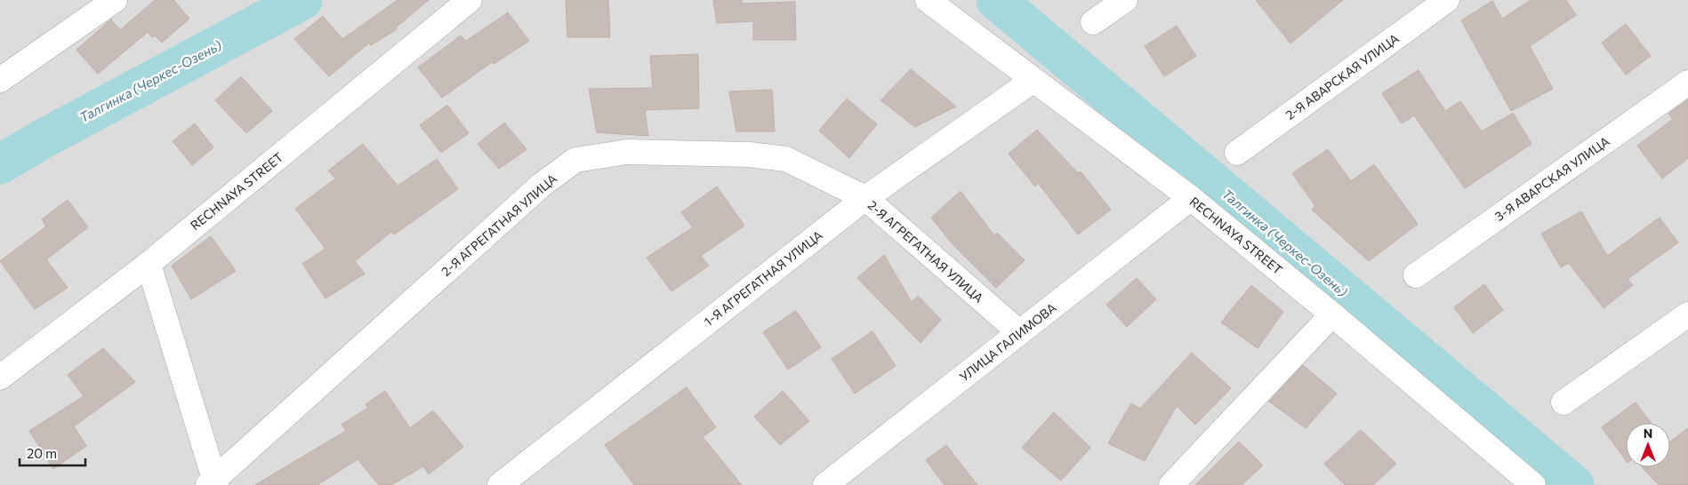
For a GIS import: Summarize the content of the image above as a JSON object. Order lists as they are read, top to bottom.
{
  "streets": {
    "street": [
      "2-Я АВАРСКАЯ УЛИЦА",
      "3-Я АВАРСКАЯ УЛИЦА",
      "RECHNAYA STREET",
      "2-Я АГРЕГАТНАЯ УЛИЦА",
      "1-Я АГРЕГАТНАЯ УЛИЦА",
      "УЛИЦА ГАЛИМОВА"
    ]
  },
  "crossings": [
    ["RECHNAYA STREET", "1-Я АГРЕГАТНАЯ УЛИЦА"],
    ["RECHNAYA STREET", "УЛИЦА ГАЛИМОВА"],
    ["2-Я АГРЕГАТНАЯ УЛИЦА", "1-Я АГРЕГАТНАЯ УЛИЦА"],
    ["2-Я АГРЕГАТНАЯ УЛИЦА", "УЛИЦА ГАЛИМОВА"]
  ],
  "water": ["Талгинка (Черкес-Озень)"],
  "scale_bar": "20 m",
  "north": "top"
}
